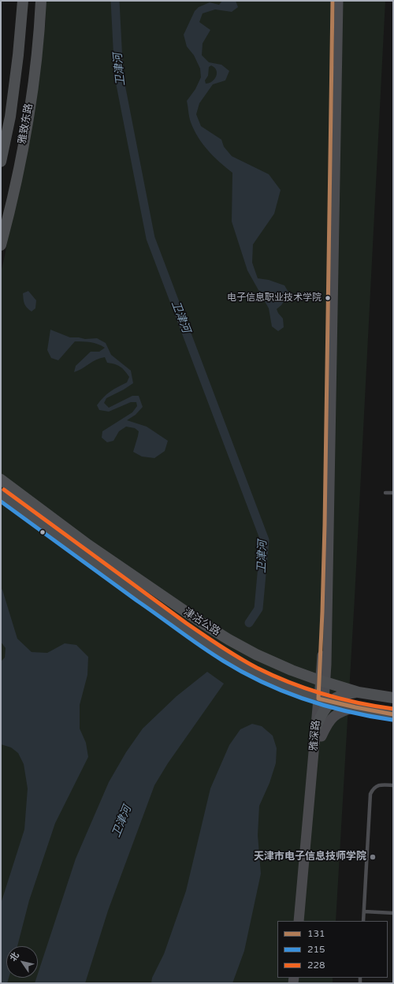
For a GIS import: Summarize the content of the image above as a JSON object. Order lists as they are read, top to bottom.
{
  "streets": {
    "main road": ["雅致东路", "津沽公路", "雅深路"]
  },
  "water": ["卫津河"],
  "places": ["电子信息职业技术学院", "天津市电子信息技师学院"],
  "lines": ["transit line 131", "transit line 228", "transit line 215"],
  "legend": ["131", "215", "228"],
  "north": "top left"
}
